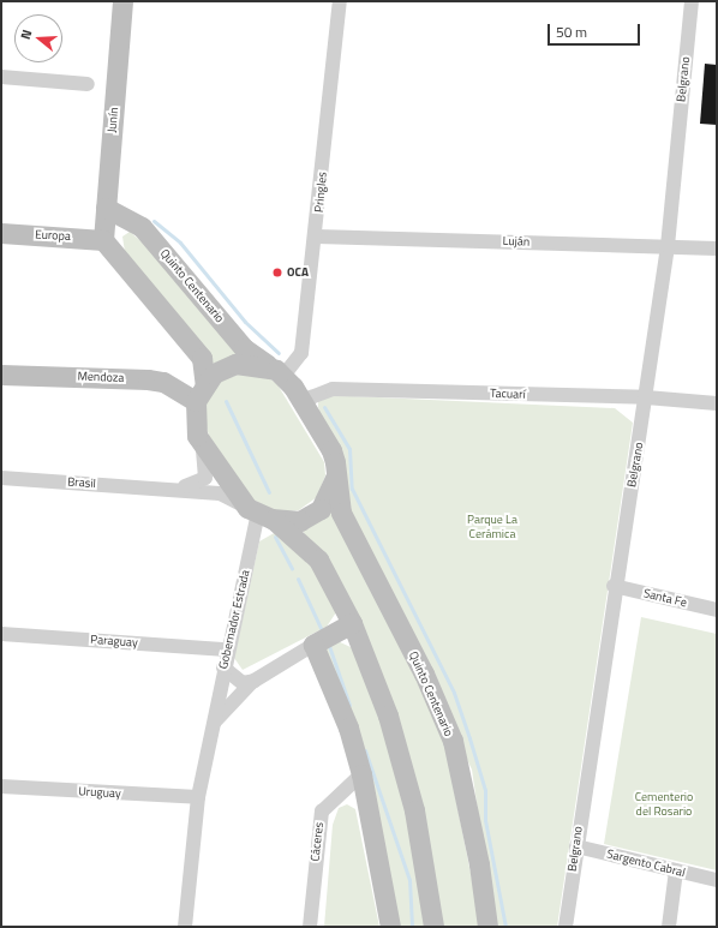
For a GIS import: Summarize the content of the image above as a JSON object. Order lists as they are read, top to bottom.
{
  "streets": {
    "main road": [
      "Junín",
      "Europa",
      "Quinto Centenario",
      "Mendoza",
      "Gobernador Estrada"
    ],
    "street": [
      "Belgrano",
      "Pringles",
      "Luján",
      "Tacuarí",
      "Brasil",
      "Santa Fe",
      "Paraguay",
      "Uruguay",
      "Cáceres",
      "Sargento Cabral"
    ]
  },
  "crossings": [
    ["Belgrano", "Luján"],
    ["Belgrano", "Tacuarí"],
    ["Belgrano", "Santa Fe"],
    ["Belgrano", "Sargento Cabral"],
    ["Junín", "Europa"],
    ["Junín", "Quinto Centenario"],
    ["Pringles", "Luján"],
    ["Pringles", "Quinto Centenario"],
    ["Pringles", "Mendoza"],
    ["Pringles", "Tacuarí"],
    ["Pringles", "Brasil"],
    ["Pringles", "Gobernador Estrada"],
    ["Quinto Centenario", "Mendoza"],
    ["Quinto Centenario", "Tacuarí"],
    ["Quinto Centenario", "Brasil"],
    ["Quinto Centenario", "Gobernador Estrada"],
    ["Mendoza", "Tacuarí"],
    ["Mendoza", "Brasil"],
    ["Mendoza", "Gobernador Estrada"],
    ["Tacuarí", "Brasil"],
    ["Tacuarí", "Gobernador Estrada"],
    ["Brasil", "Gobernador Estrada"],
    ["Gobernador Estrada", "Paraguay"],
    ["Gobernador Estrada", "Uruguay"]
  ],
  "parks": ["Parque La Cerámica", "Cementerio del Rosario"],
  "places": ["OCA"],
  "scale_bar": "50 m",
  "north": "left"
}
